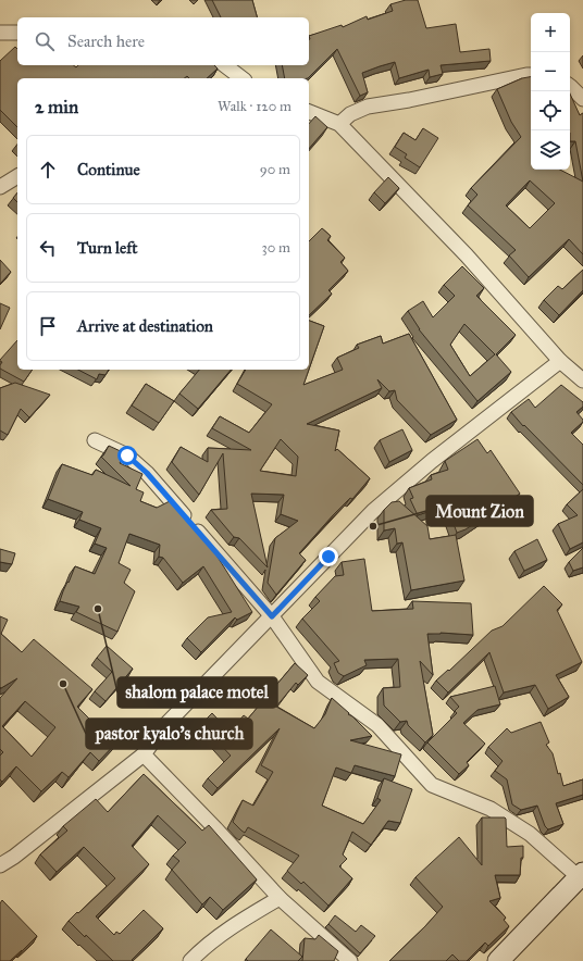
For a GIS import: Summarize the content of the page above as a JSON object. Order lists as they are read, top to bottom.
{
  "places": ["Mount Zion", "shalom palace motel", "pastor kyalo's church"],
  "page": {
    "map_buttons": ["+", "−"],
    "search": "Search here",
    "heading": ["2 min", "Walk · 120 m"],
    "list": [
      ["Continue", "90 m"],
      ["Turn left", "30 m"],
      "Arrive at destination"
    ]
  }
}
